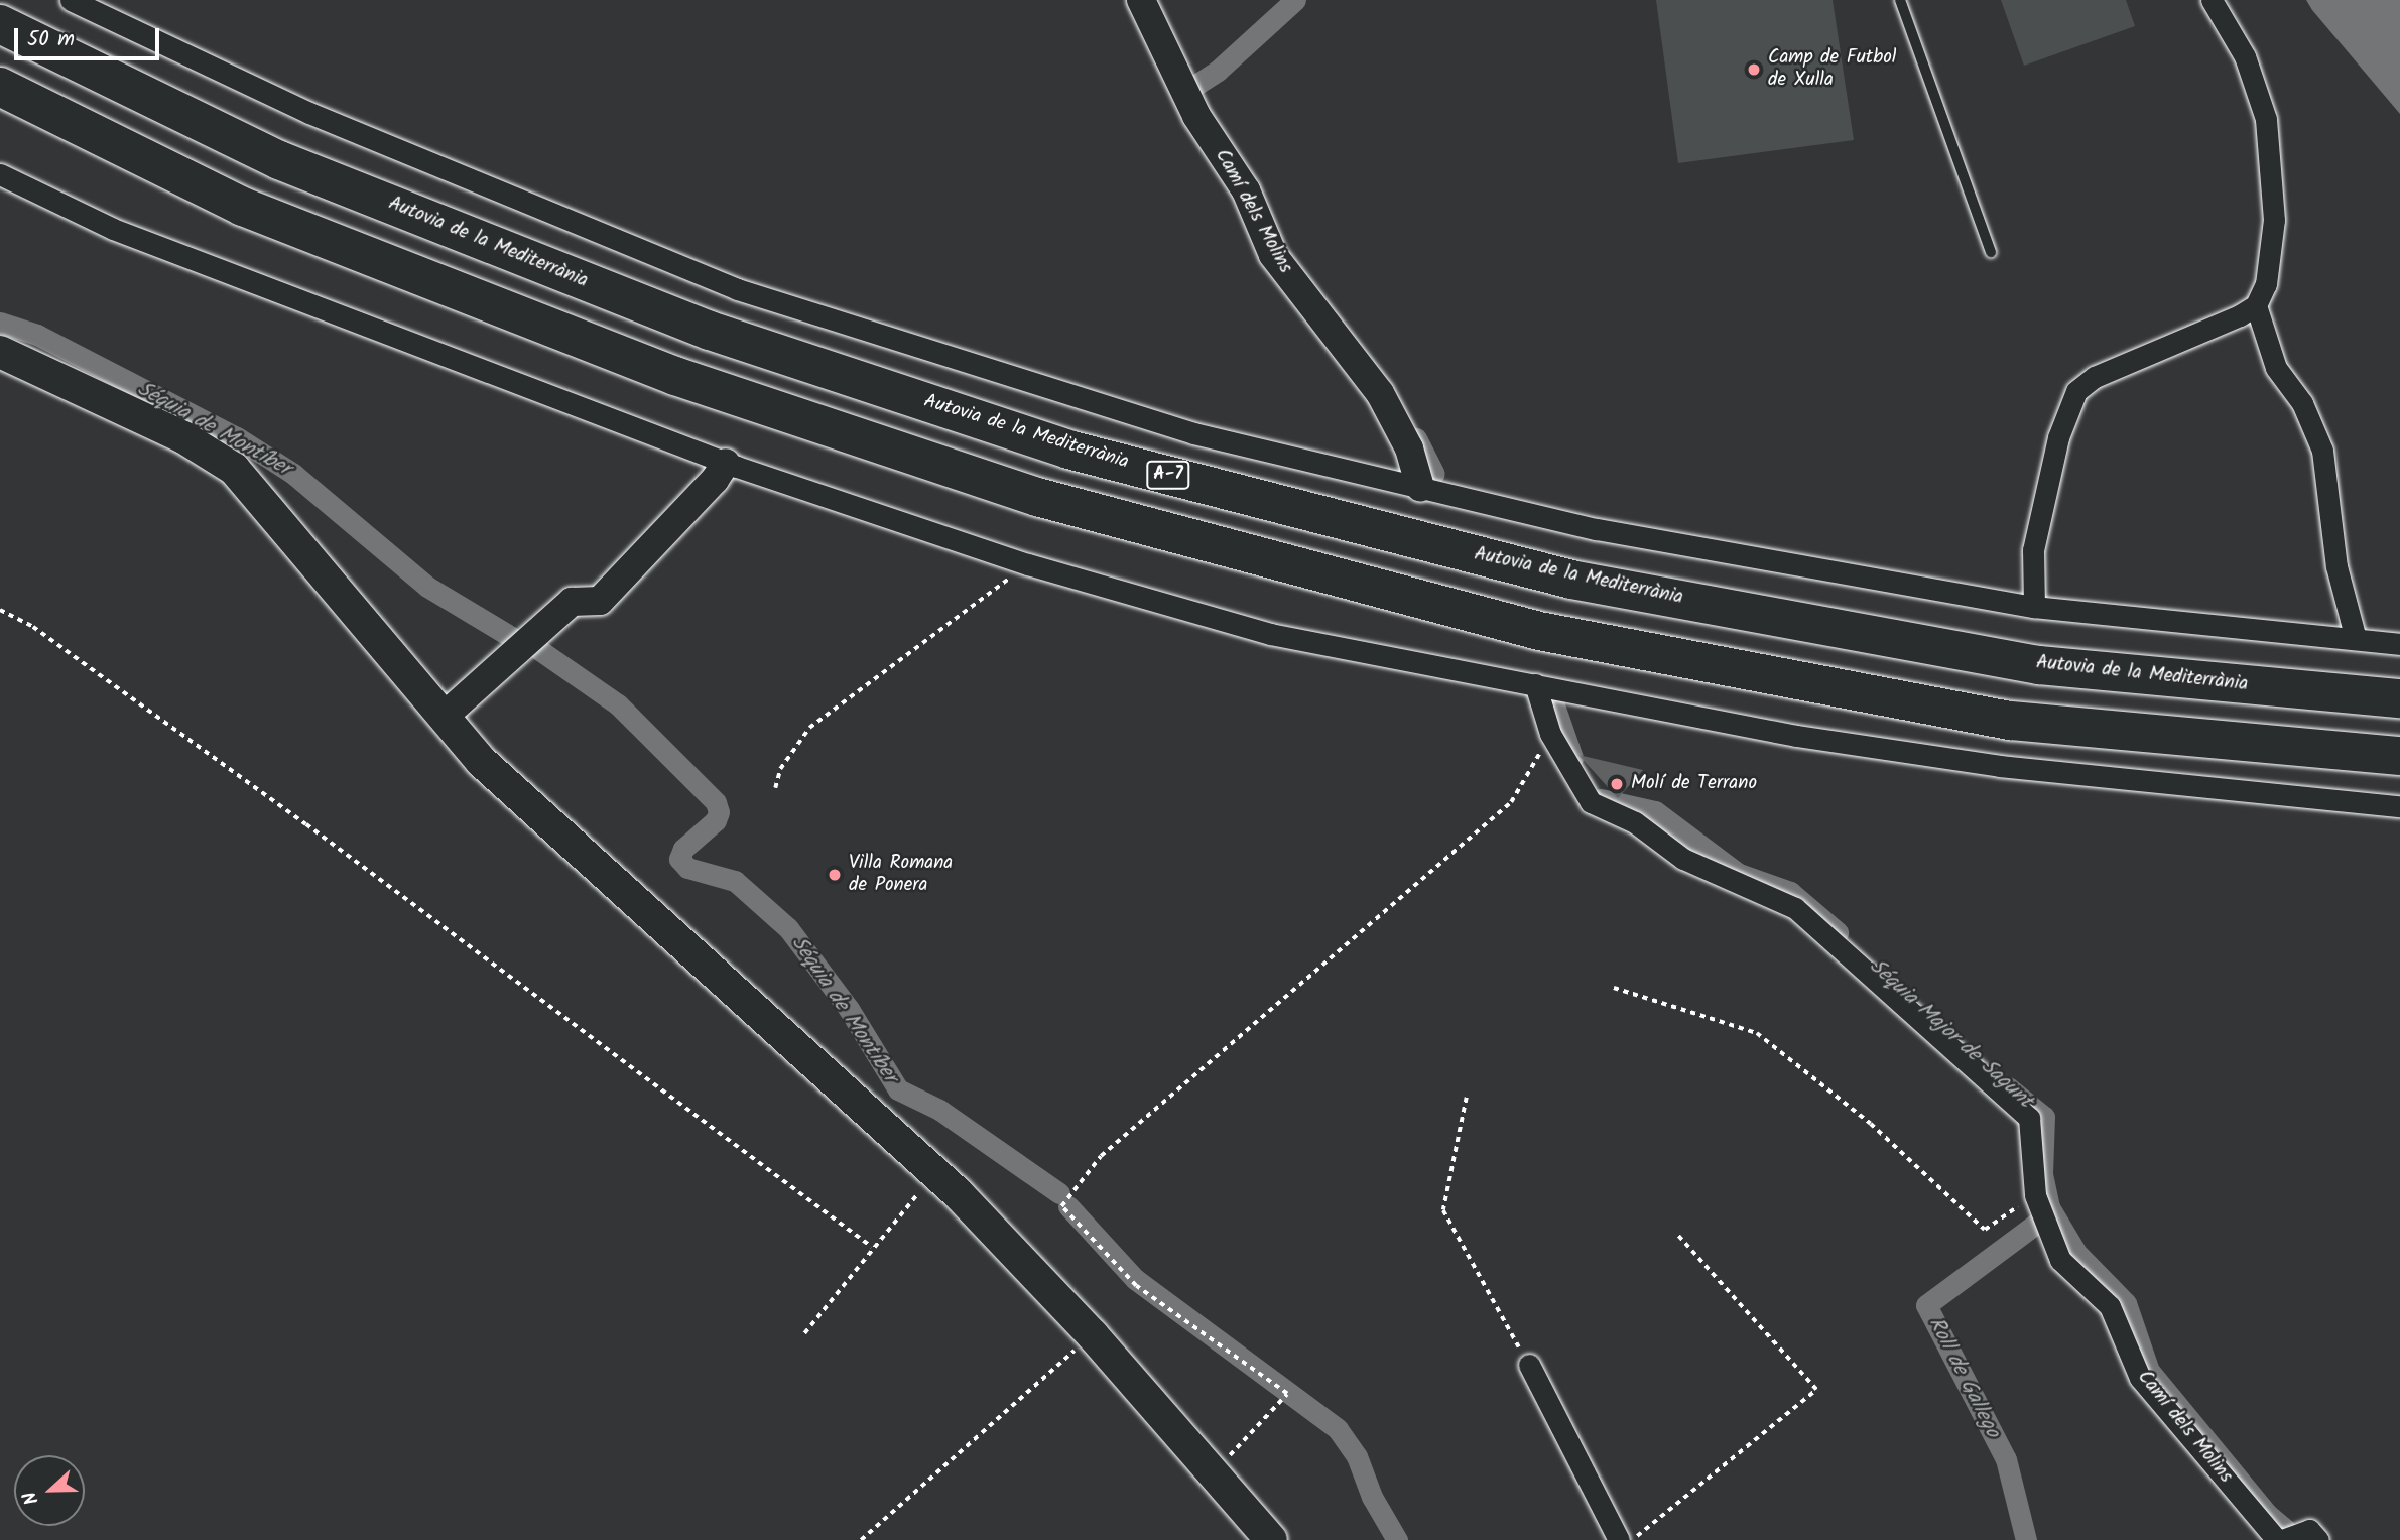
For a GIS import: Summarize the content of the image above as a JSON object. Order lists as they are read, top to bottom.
{
  "streets": {
    "highway": ["Autovia de la Mediterrània", "A-7"],
    "street": ["Camí dels Molins"]
  },
  "water": ["Séquia de Montíber", "Séquia Major de Sagunt", "Roll de Gallego"],
  "places": ["Camp de Futbol de Xulla", "Molí de Terrano", "Villa Romana de Ponera"],
  "scale_bar": "50 m",
  "north": "left"
}
